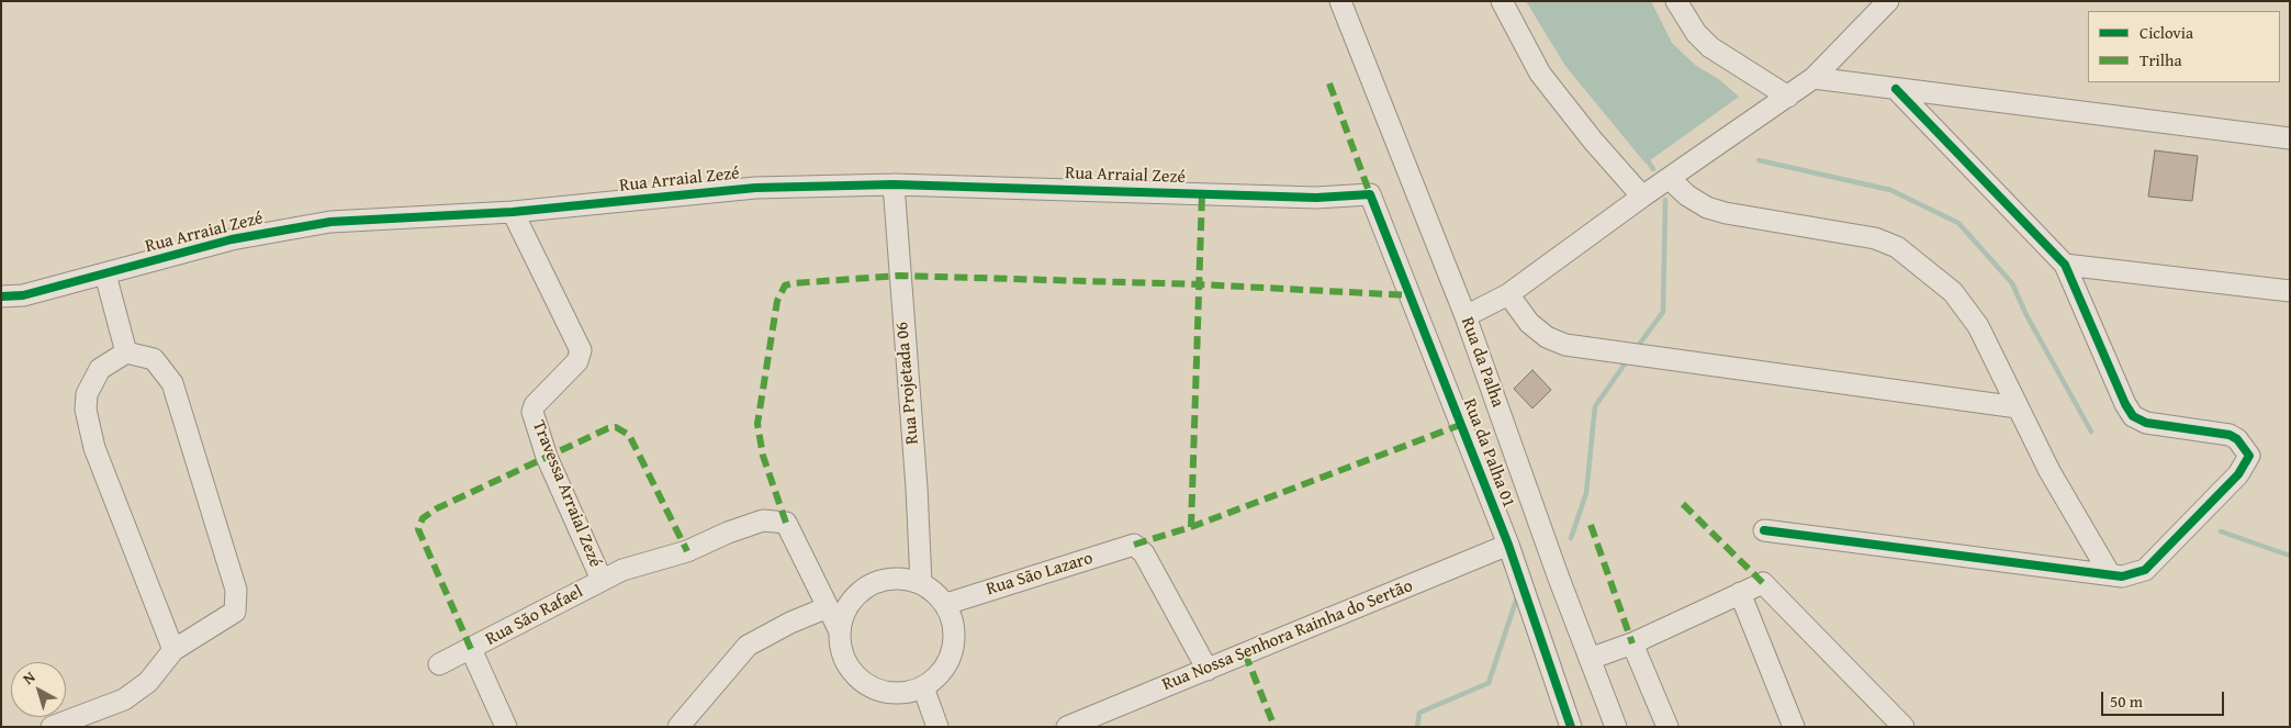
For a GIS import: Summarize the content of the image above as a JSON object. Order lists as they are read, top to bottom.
{
  "streets": {
    "street": [
      "Rua Arraial Zezé",
      "Rua da Palha",
      "Rua Projetada 06",
      "Rua da Palha 01",
      "Travessa Arraial Zezé",
      "Rua São Lazaro",
      "Rua São Rafael",
      "Rua Nossa Senhora Rainha do Sertão"
    ]
  },
  "crossings": [
    ["Rua Arraial Zezé", "Rua Projetada 06"],
    ["Rua Arraial Zezé", "Rua da Palha 01"],
    ["Rua Arraial Zezé", "Travessa Arraial Zezé"],
    ["Rua Projetada 06", "Rua São Lazaro"],
    ["Rua da Palha 01", "Rua Nossa Senhora Rainha do Sertão"],
    ["Travessa Arraial Zezé", "Rua São Rafael"],
    ["Rua São Lazaro", "Rua Nossa Senhora Rainha do Sertão"]
  ],
  "legend": ["Ciclovia", "Trilha"],
  "scale_bar": "50 m",
  "north": "top left"
}
